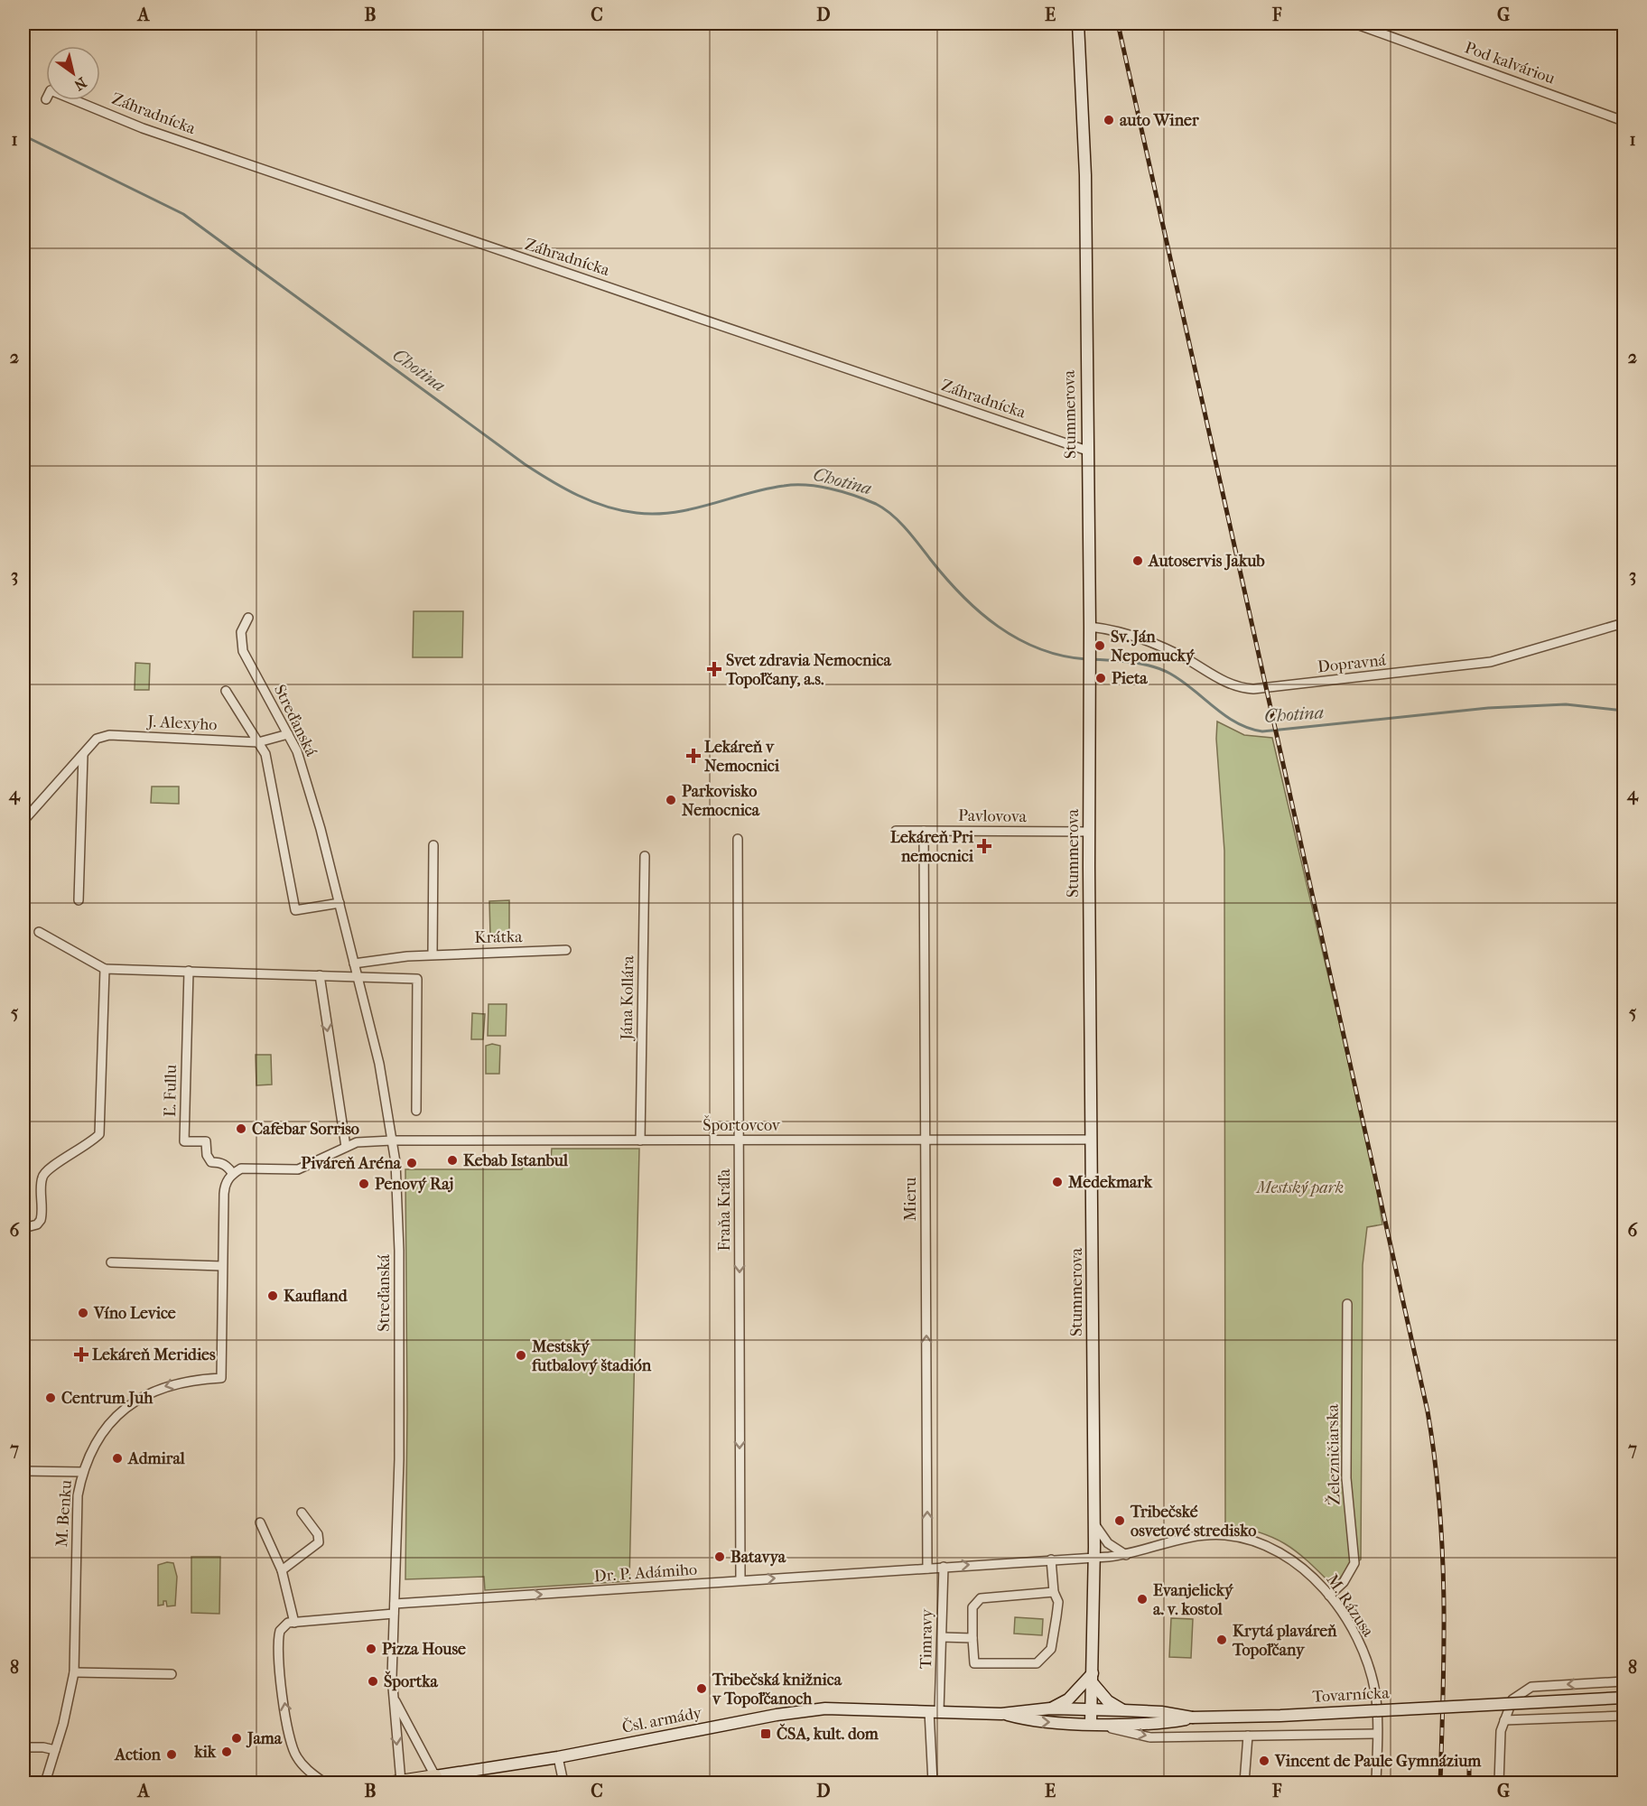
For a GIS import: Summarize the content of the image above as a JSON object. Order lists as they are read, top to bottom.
{
  "streets": {
    "main road": ["Čsl. armády"],
    "street": [
      "Pod kalváriou",
      "Záhradnícka",
      "Stummerova",
      "Dopravná",
      "Streďanská",
      "J. Alexyho",
      "Pavlovova",
      "Krátka",
      "Jána Kollára",
      "Ľ. Fullu",
      "Športovcov",
      "Mieru",
      "Fraňa Kráľa",
      "Železničiarska",
      "M. Benku",
      "Dr. P. Adámiho",
      "M. Rázusa",
      "Timravy",
      "Tovarnícka"
    ]
  },
  "crossings": [
    ["Záhradnícka", "Stummerova"],
    ["Stummerova", "Dopravná"],
    ["Stummerova", "Pavlovova"],
    ["Stummerova", "Športovcov"],
    ["Stummerova", "Dr. P. Adámiho"],
    ["Stummerova", "M. Rázusa"],
    ["Stummerova", "Tovarnícka"],
    ["Stummerova", "Čsl. armády"],
    ["Streďanská", "J. Alexyho"],
    ["Streďanská", "Krátka"],
    ["Streďanská", "Športovcov"],
    ["Streďanská", "Dr. P. Adámiho"],
    ["Streďanská", "Čsl. armády"],
    ["Pavlovova", "Mieru"],
    ["Jána Kollára", "Športovcov"],
    ["Ľ. Fullu", "Športovcov"],
    ["Športovcov", "Mieru"],
    ["Športovcov", "Fraňa Kráľa"],
    ["Mieru", "Dr. P. Adámiho"],
    ["Fraňa Kráľa", "Dr. P. Adámiho"],
    ["Železničiarska", "M. Rázusa"],
    ["Dr. P. Adámiho", "M. Rázusa"],
    ["Dr. P. Adámiho", "Timravy"],
    ["Timravy", "Čsl. armády"],
    ["Tovarnícka", "Čsl. armády"]
  ],
  "one_way": [
    "Mieru",
    "Fraňa Kráľa",
    "M. Benku",
    "Dr. P. Adámiho"
  ],
  "water": ["Chotina"],
  "parks": ["Mestský park"],
  "places": {
    "other": [
      "auto Winer",
      "Autoservis Jakub",
      "Sv. Ján Nepomucký",
      "Pieta",
      "Parkovisko Nemocnica",
      "Cafebar Sorriso",
      "Kebab Istanbul",
      "Piváreň Aréna",
      "Medekmark",
      "Penový Raj",
      "Kaufland",
      "Víno Levice",
      "Mestský futbalový štadión",
      "Centrum Juh",
      "Admiral",
      "Tribečské osvetové stredisko",
      "Batavya",
      "Evanjelický a. v. kostol",
      "Krytá plaváreň Topoľčany",
      "Pizza House",
      "Športka",
      "Tribečská knižnica v Topoľčanoch",
      "Jama",
      "kik",
      "Action",
      "Vincent de Paule Gymnázium"
    ],
    "health": [
      "Svet zdravia Nemocnica Topoľčany, a.s.",
      "Lekáreň v Nemocnici",
      "Lekáreň Pri nemocnici",
      "Lekáreň Meridies"
    ],
    "transit": ["ČSA, kult. dom"]
  },
  "north": "bottom right",
  "grid": {
    "columns": [
      "A",
      "B",
      "C",
      "D",
      "E",
      "F",
      "G"
    ],
    "rows": [
      "1",
      "2",
      "3",
      "4",
      "5",
      "6",
      "7",
      "8"
    ]
  }
}
